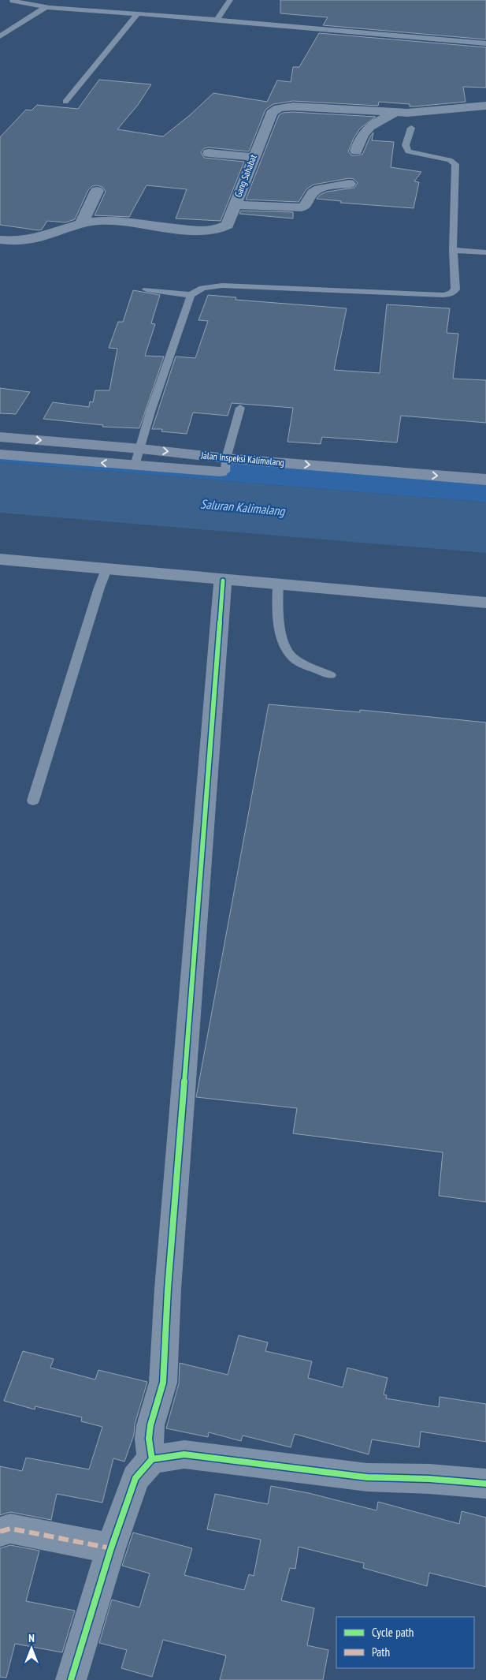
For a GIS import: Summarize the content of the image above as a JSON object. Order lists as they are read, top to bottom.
{
  "streets": {
    "main road": ["Jalan Inspeksi Kalimalang"],
    "street": ["Gang Sahabat"]
  },
  "water": ["Saluran Kalimalang"],
  "legend": ["Cycle path", "Path"],
  "north": "top"
}
